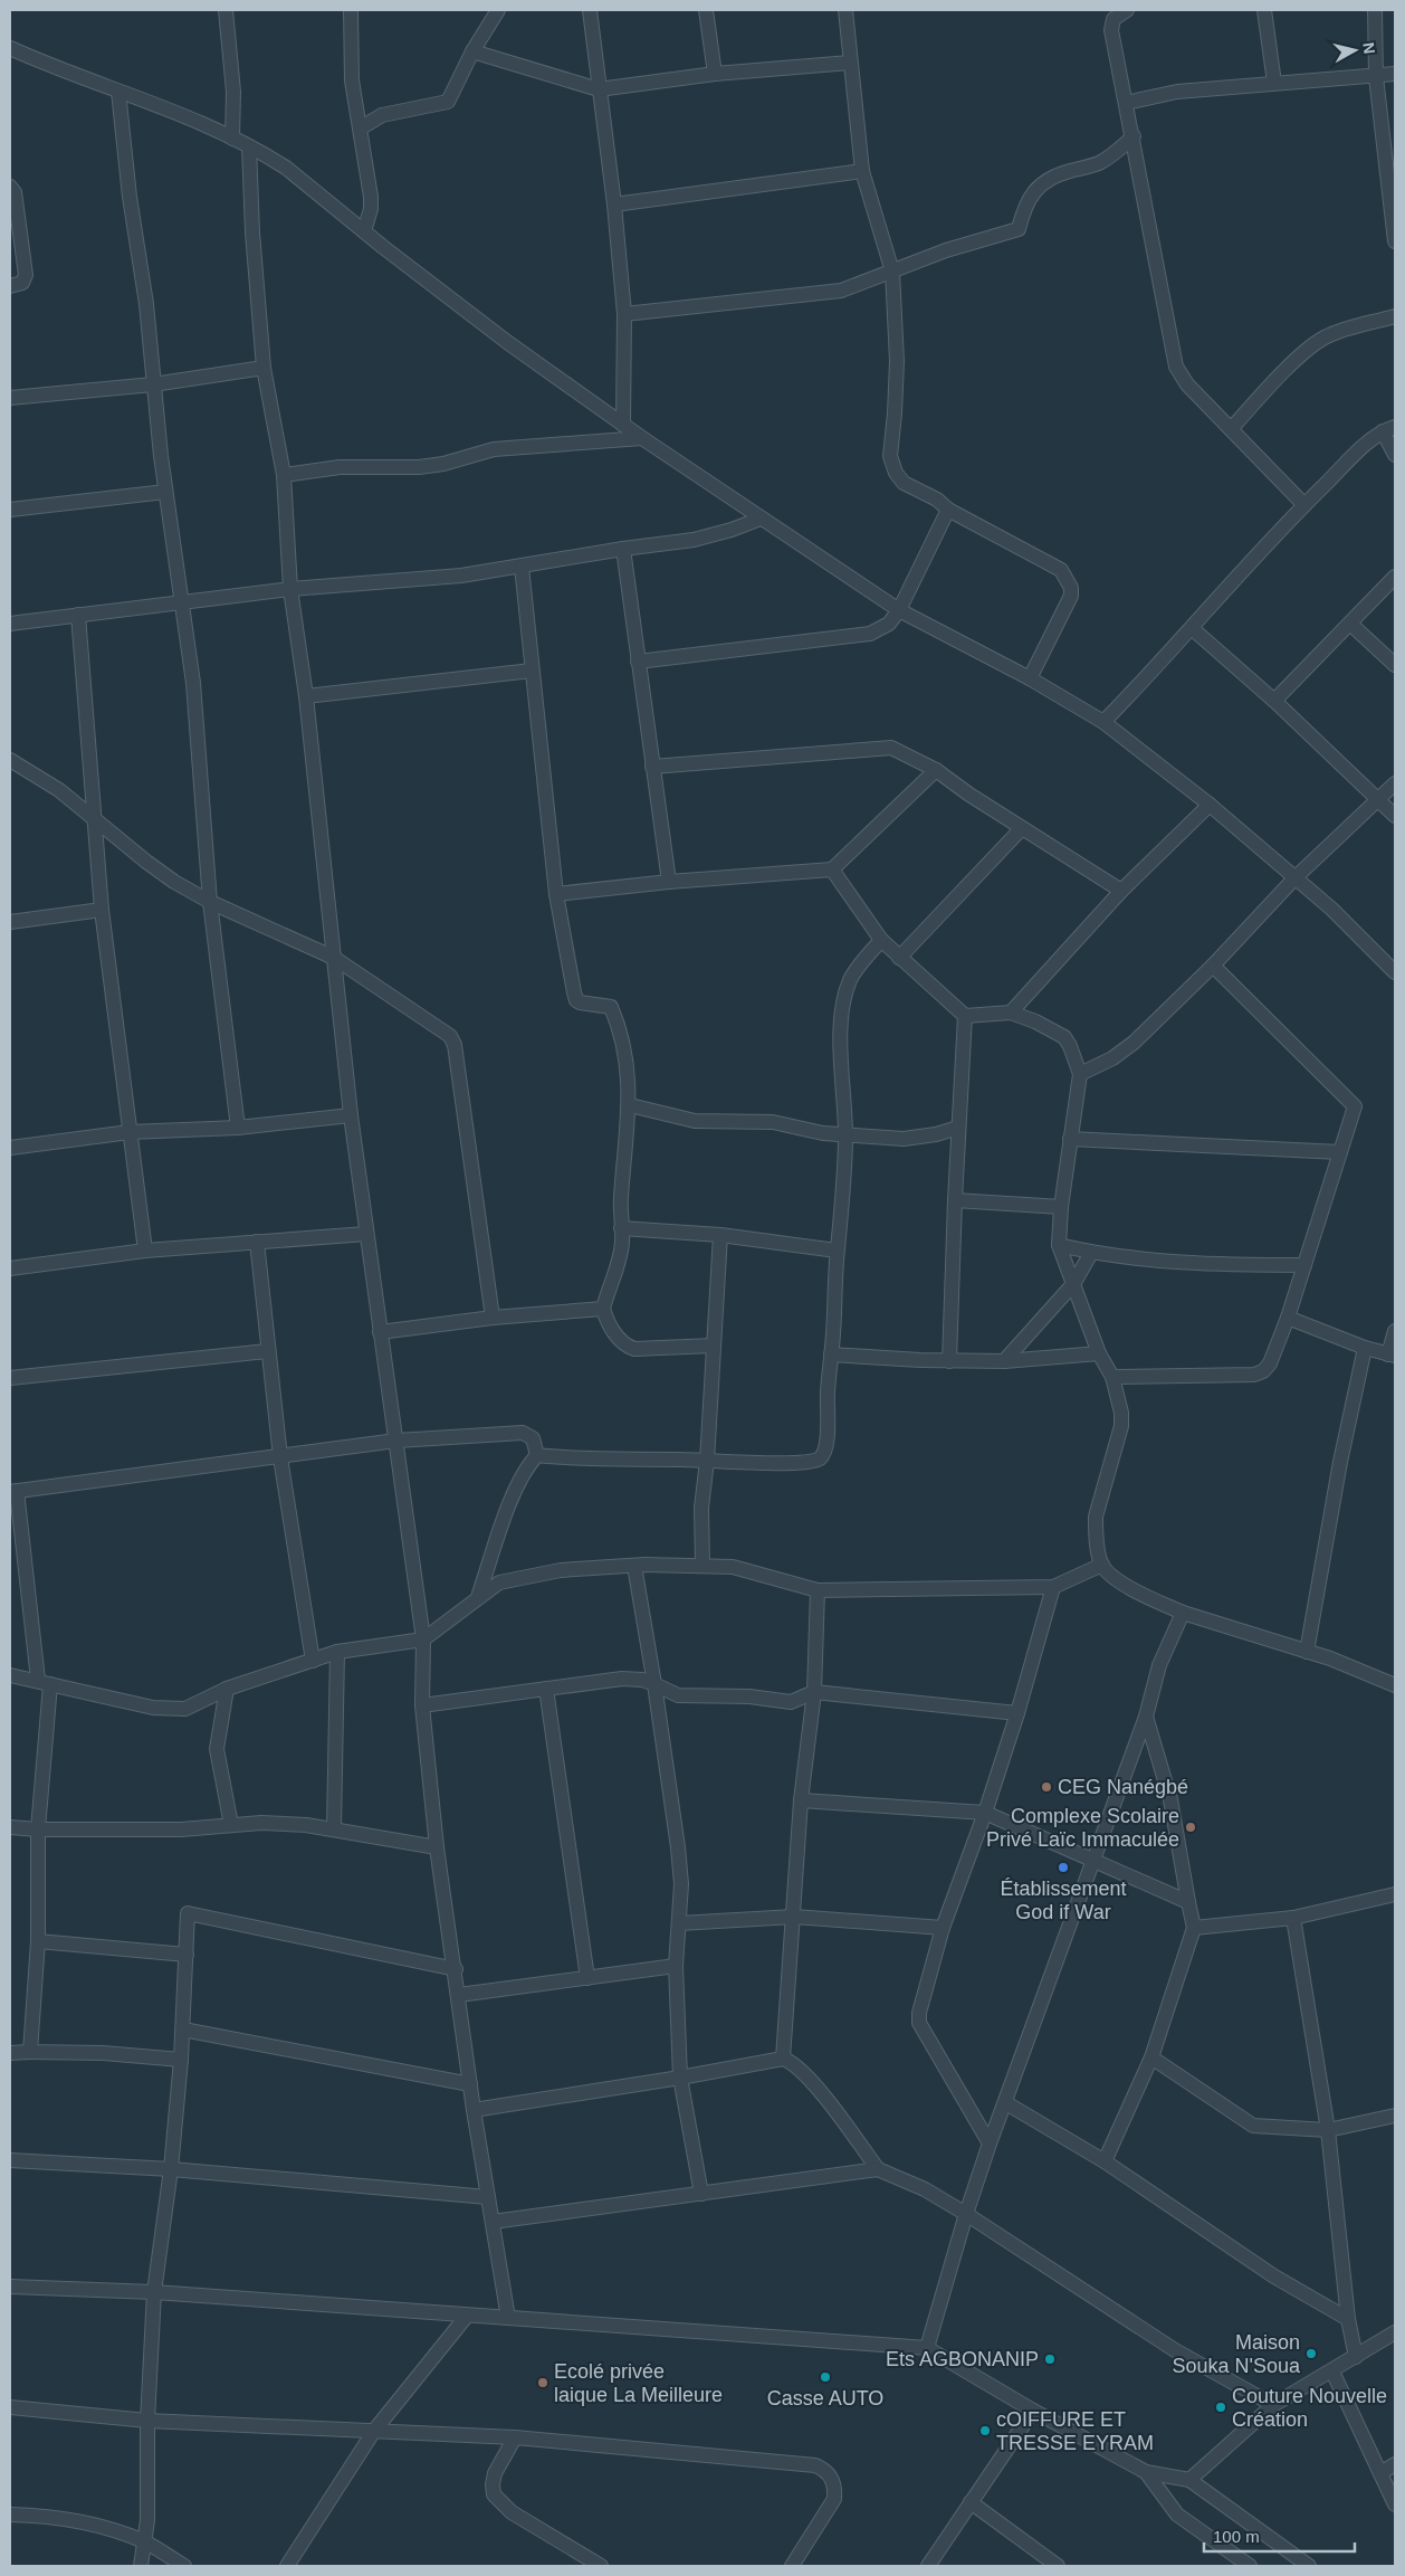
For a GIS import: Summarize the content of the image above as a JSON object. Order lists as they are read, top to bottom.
{
  "places": [
    "CEG Nanégbé",
    "Complexe Scolaire Privé Laïc Immaculée",
    "Établissement God if War",
    "Maison Souka N'Soua",
    "Ets AGBONANIP",
    "Casse AUTO",
    "Ecolé privée laique La Meilleure",
    "Couture Nouvelle Création",
    "cOIFFURE ET TRESSE EYRAM"
  ],
  "scale_bar": "100 m",
  "north": "right"
}
